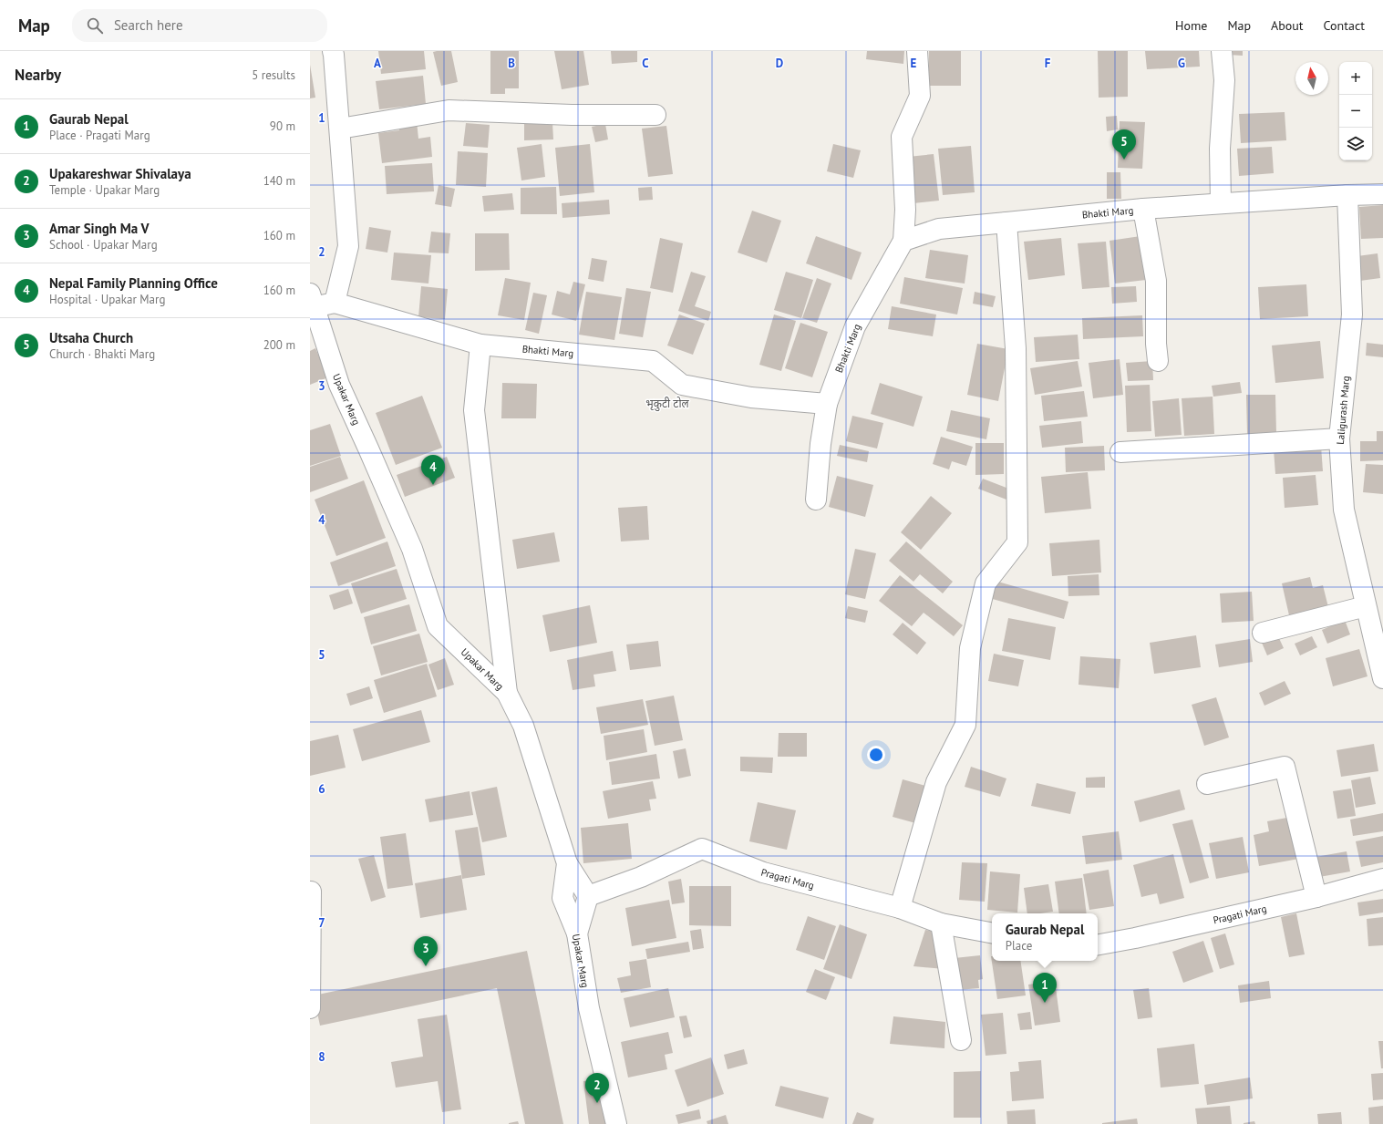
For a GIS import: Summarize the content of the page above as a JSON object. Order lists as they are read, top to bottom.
{
  "streets": {
    "street": [
      "Bhakti Marg",
      "Upakar Marg",
      "Laligurash Marg",
      "Pragati Marg"
    ]
  },
  "crossings": [
    ["Bhakti Marg", "Laligurash Marg"]
  ],
  "districts": ["भृकुटी टोल"],
  "north": "top",
  "page": {
    "header": "Map",
    "search": "Search here",
    "nav": [
      "Home",
      "Map",
      "About",
      "Contact"
    ],
    "heading": ["Nearby", "5 results"],
    "map_buttons": ["+", "−"],
    "list": [
      {
        "mark": "1",
        "name": "Gaurab Nepal",
        "note": "Place · Pragati Marg",
        "value": "90 m"
      },
      {
        "mark": "2",
        "name": "Upakareshwar Shivalaya",
        "note": "Temple · Upakar Marg",
        "value": "140 m"
      },
      {
        "mark": "3",
        "name": "Amar Singh Ma V",
        "note": "School · Upakar Marg",
        "value": "160 m"
      },
      {
        "mark": "4",
        "name": "Nepal Family Planning Office",
        "note": "Hospital · Upakar Marg",
        "value": "160 m"
      },
      {
        "mark": "5",
        "name": "Utsaha Church",
        "note": "Church · Bhakti Marg",
        "value": "200 m"
      }
    ],
    "pins": [
      "5",
      "4",
      "3",
      "1",
      "2"
    ],
    "popup": ["Gaurab Nepal", "Place"]
  },
  "grid": {
    "columns": [
      "A",
      "B",
      "C",
      "D",
      "E",
      "F",
      "G"
    ],
    "rows": [
      "1",
      "2",
      "3",
      "4",
      "5",
      "6",
      "7",
      "8"
    ]
  }
}
